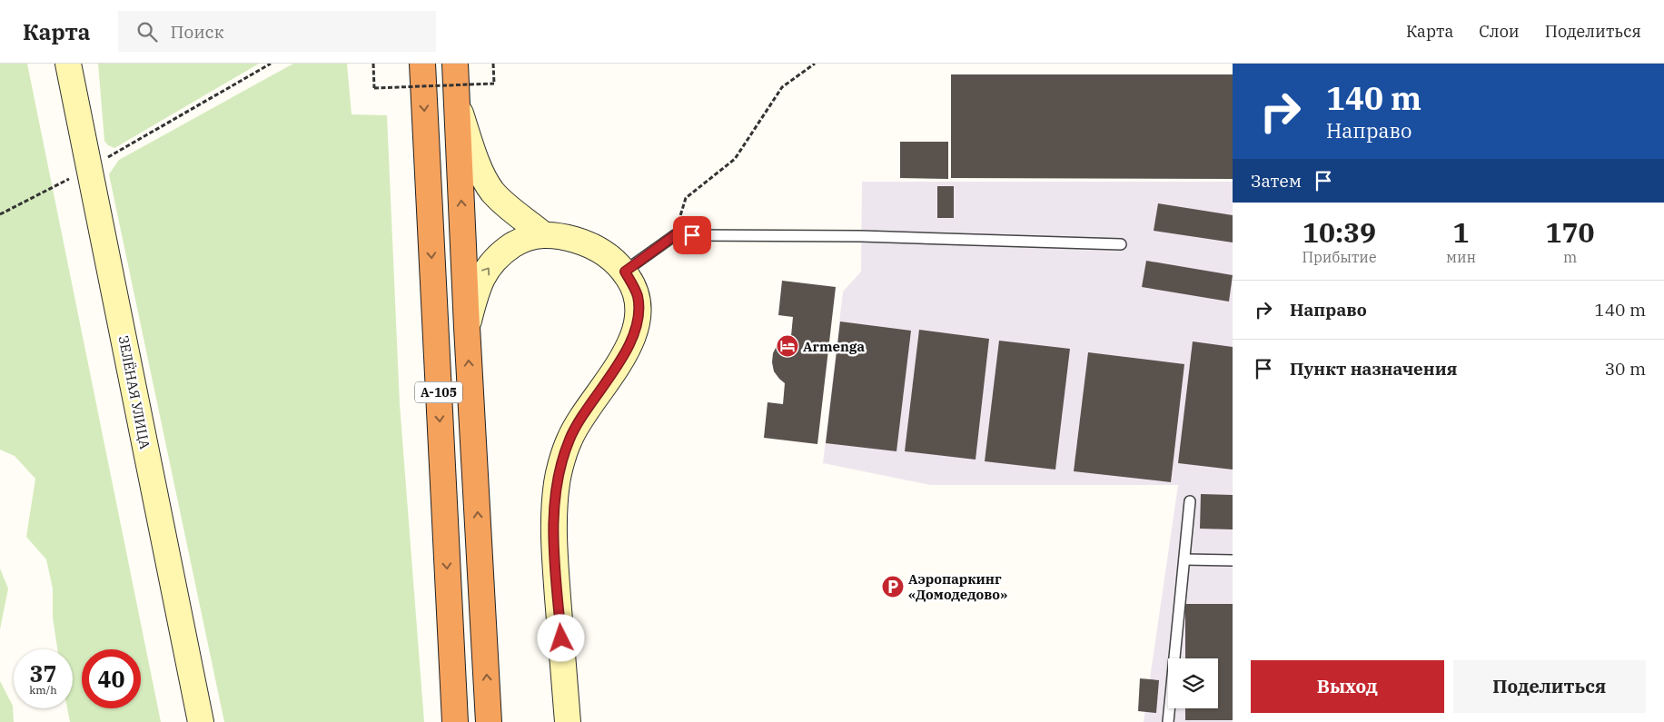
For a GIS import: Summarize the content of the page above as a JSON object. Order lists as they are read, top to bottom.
{
  "streets": {
    "highway": ["А-105"],
    "street": ["ЗЕЛЁНАЯ УЛИЦА"]
  },
  "places": {
    "hotel": ["Armenga"],
    "parking": ["Аэропаркинг «Домодедово»"]
  },
  "page": {
    "header": "Карта",
    "search": "Поиск",
    "nav": ["Карта", "Слои", "Поделиться"],
    "turn": ["140 m", "Направо"],
    "then": "Затем",
    "eta": [
      "10:39",
      "Прибытие",
      "1",
      "мин",
      "170",
      "m"
    ],
    "list": [
      {
        "name": "Направо",
        "value": "140 m"
      },
      {
        "name": "Пункт назначения",
        "value": "30 m"
      }
    ],
    "speed": "37 km/h",
    "limit": "40",
    "buttons": ["Выход", "Поделиться"]
  }
}
